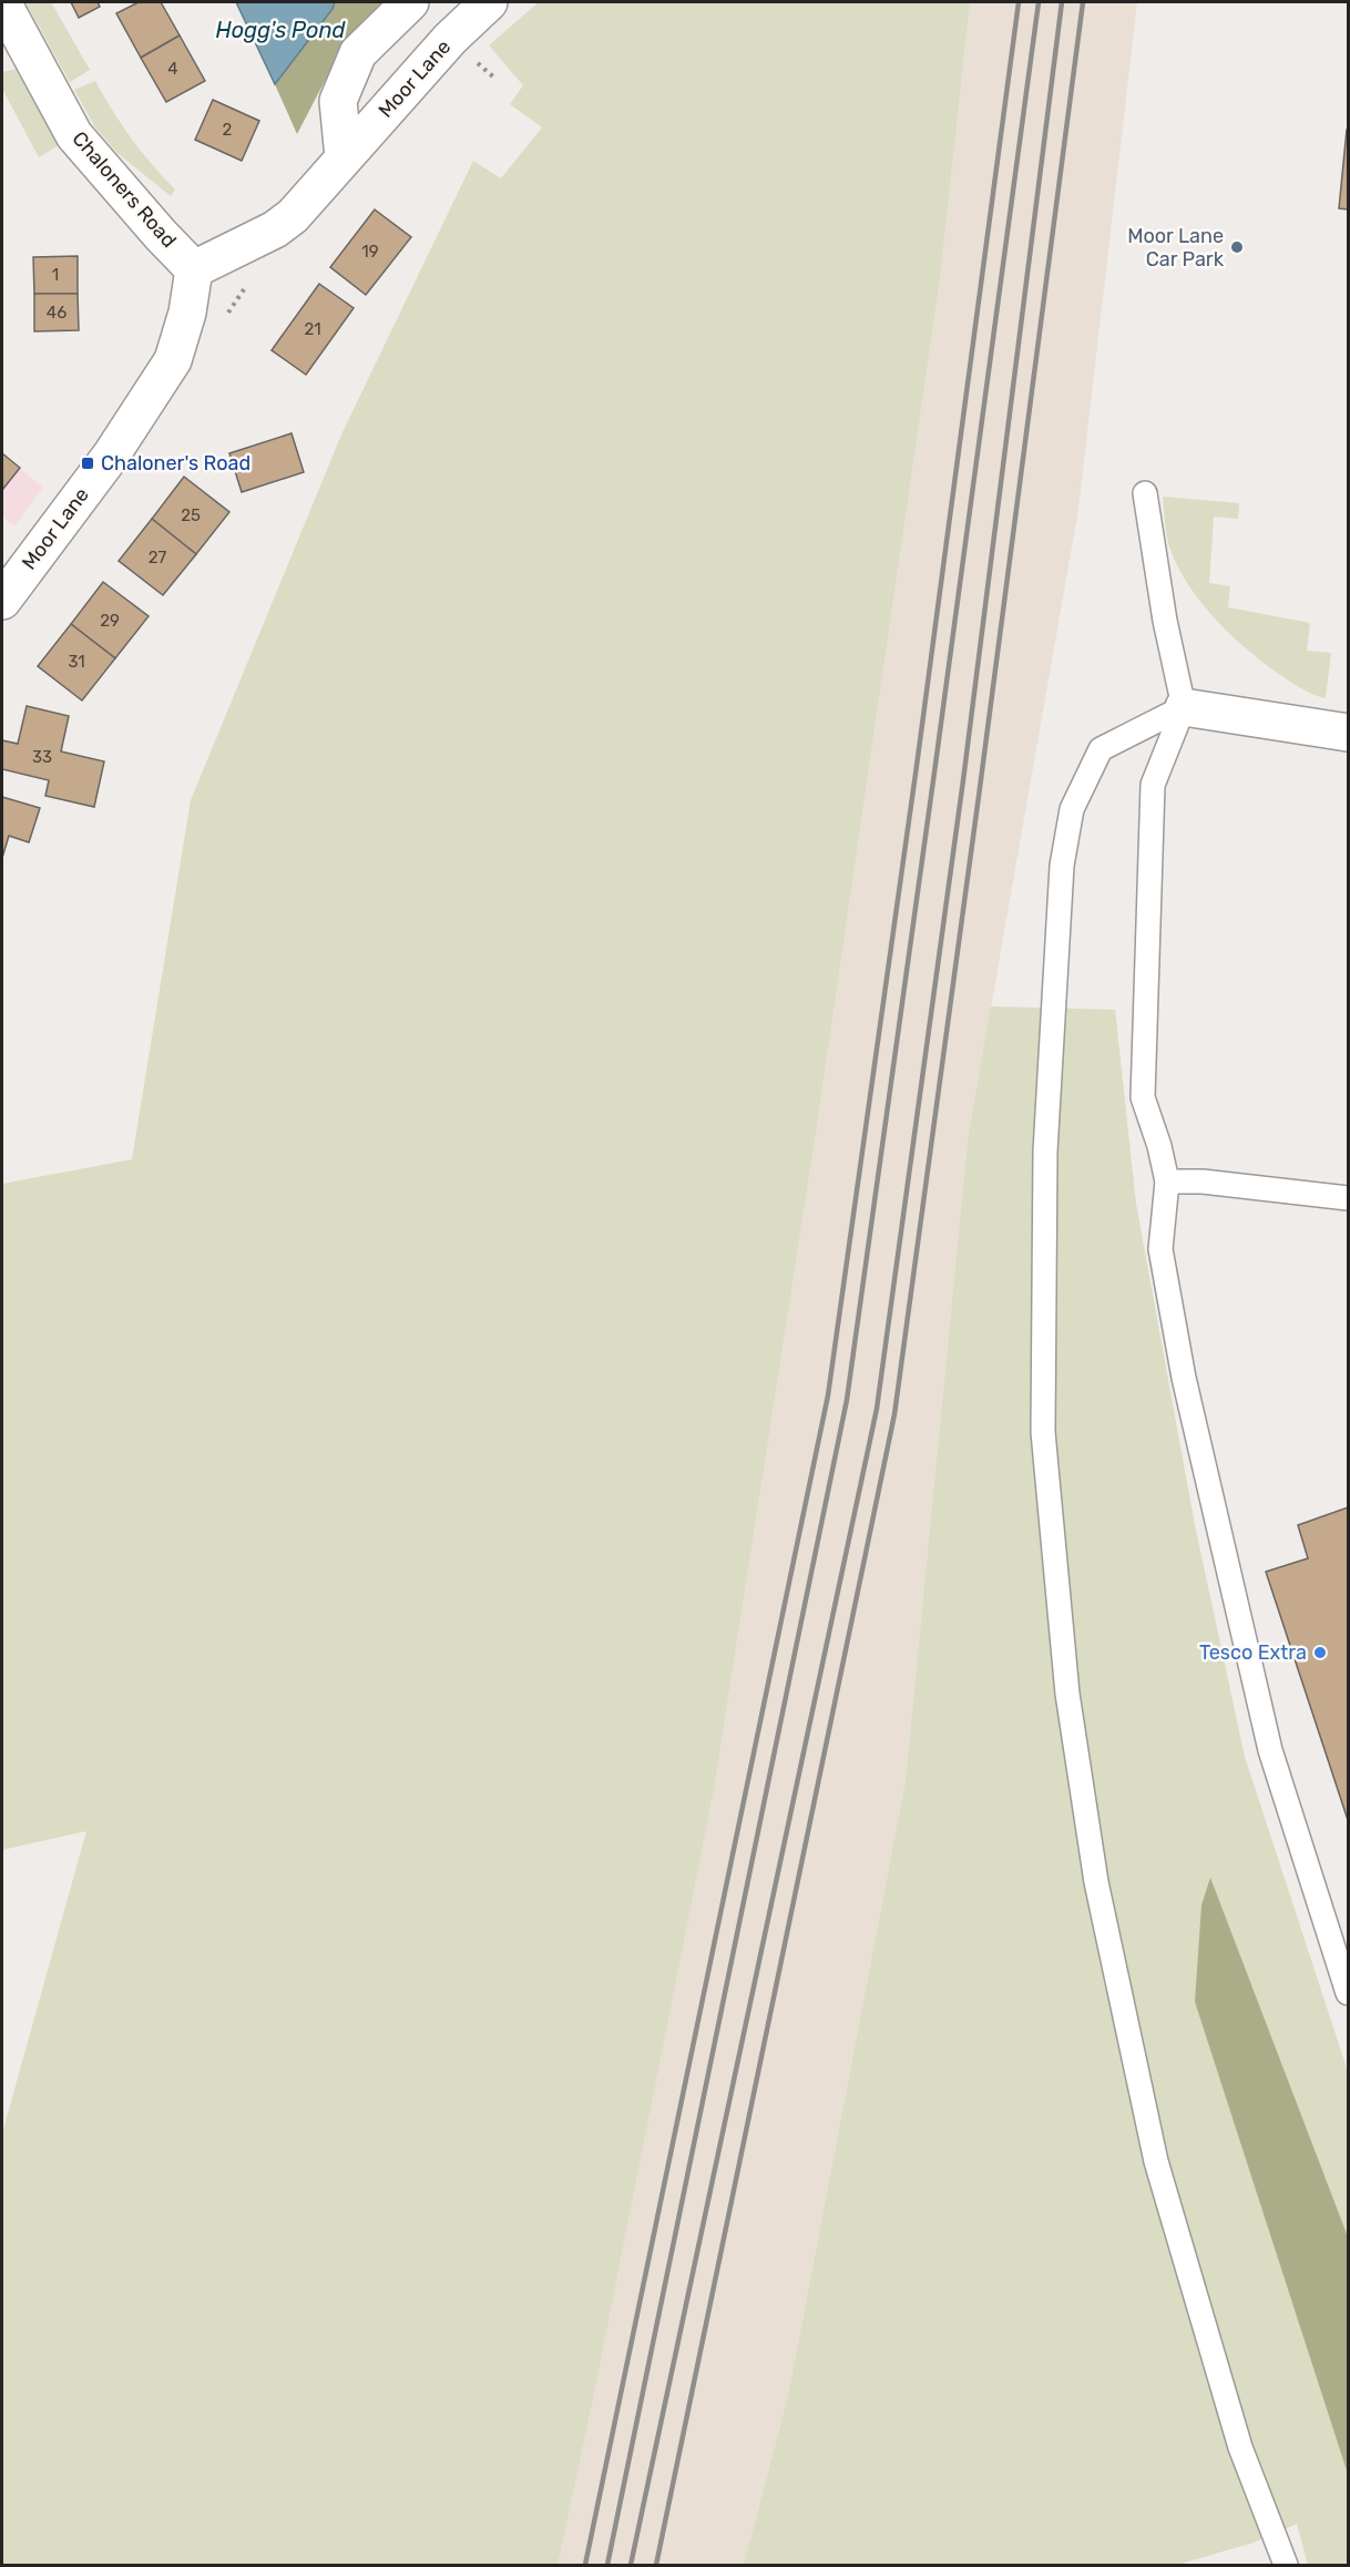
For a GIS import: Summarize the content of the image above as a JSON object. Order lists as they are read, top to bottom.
{
  "streets": {
    "street": ["Moor Lane", "Chaloners Road"]
  },
  "crossings": [
    ["Moor Lane", "Chaloners Road"]
  ],
  "water": ["Hogg's Pond"],
  "places": {
    "other": ["Moor Lane Car Park", "Tesco Extra"],
    "transit": ["Chaloner's Road"]
  },
  "house_numbers": [
    "4",
    "2",
    "19",
    "1",
    "46",
    "21",
    "25",
    "27",
    "29",
    "31",
    "33"
  ]
}
